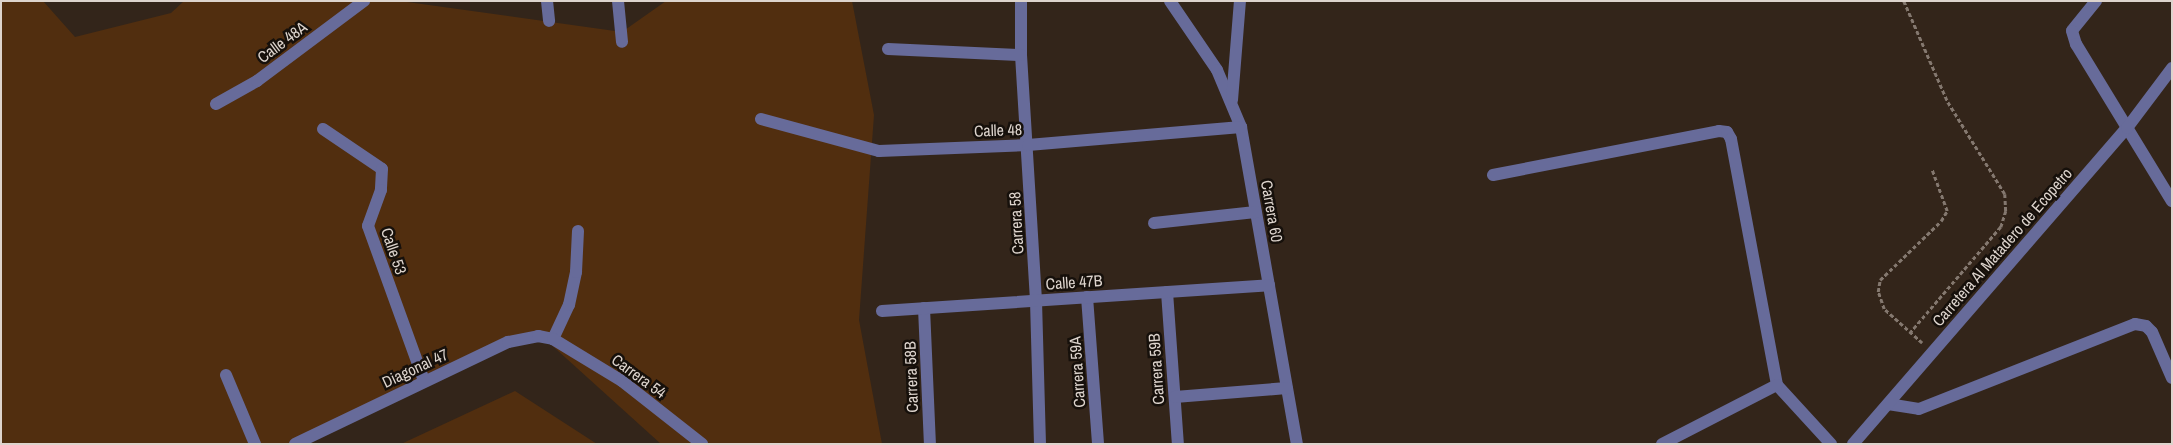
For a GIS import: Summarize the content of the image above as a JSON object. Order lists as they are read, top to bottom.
{
  "streets": {
    "street": [
      "Calle 48A",
      "Calle 48",
      "Carrera 60",
      "Carrera 58",
      "Carretera Al Matadero de Ecopetro",
      "Calle 53",
      "Calle 47B",
      "Diagonal 47",
      "Carrera 59B",
      "Carrera 59A",
      "Carrera 54",
      "Carrera 58B"
    ]
  },
  "crossings": [
    ["Calle 48", "Carrera 60"],
    ["Calle 48", "Carrera 58"],
    ["Carrera 60", "Calle 47B"],
    ["Carrera 58", "Calle 47B"],
    ["Calle 53", "Diagonal 47"],
    ["Calle 47B", "Carrera 59B"],
    ["Calle 47B", "Carrera 59A"],
    ["Calle 47B", "Carrera 58B"],
    ["Diagonal 47", "Carrera 54"]
  ]
}
